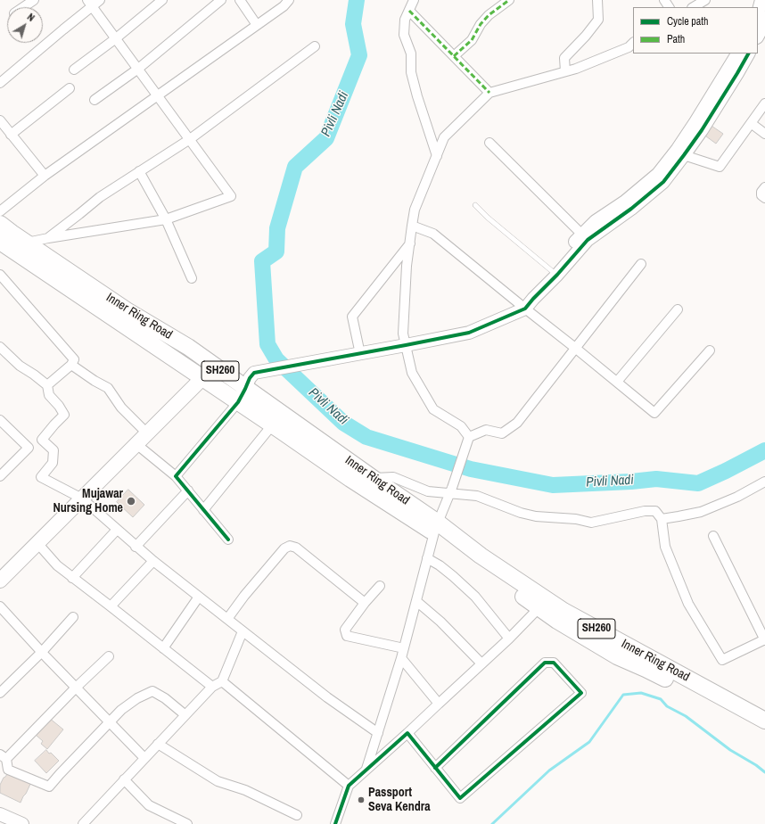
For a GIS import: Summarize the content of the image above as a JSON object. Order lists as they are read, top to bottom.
{
  "streets": {
    "highway": ["Inner Ring Road", "SH260"]
  },
  "water": ["Pivli Nadi"],
  "places": ["Mujawar Nursing Home", "Passport Seva Kendra"],
  "legend": ["Cycle path", "Path"],
  "north": "top right"
}
